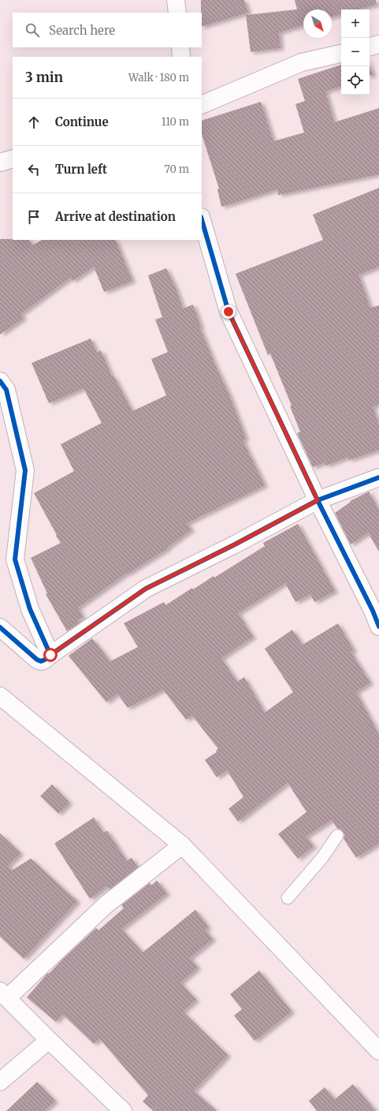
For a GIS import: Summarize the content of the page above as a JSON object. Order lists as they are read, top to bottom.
{
  "north": "bottom right",
  "page": {
    "map_buttons": ["+", "−"],
    "search": "Search here",
    "heading": ["3 min", "Walk · 180 m"],
    "list": [
      ["Continue", "110 m"],
      ["Turn left", "70 m"],
      "Arrive at destination"
    ]
  }
}
